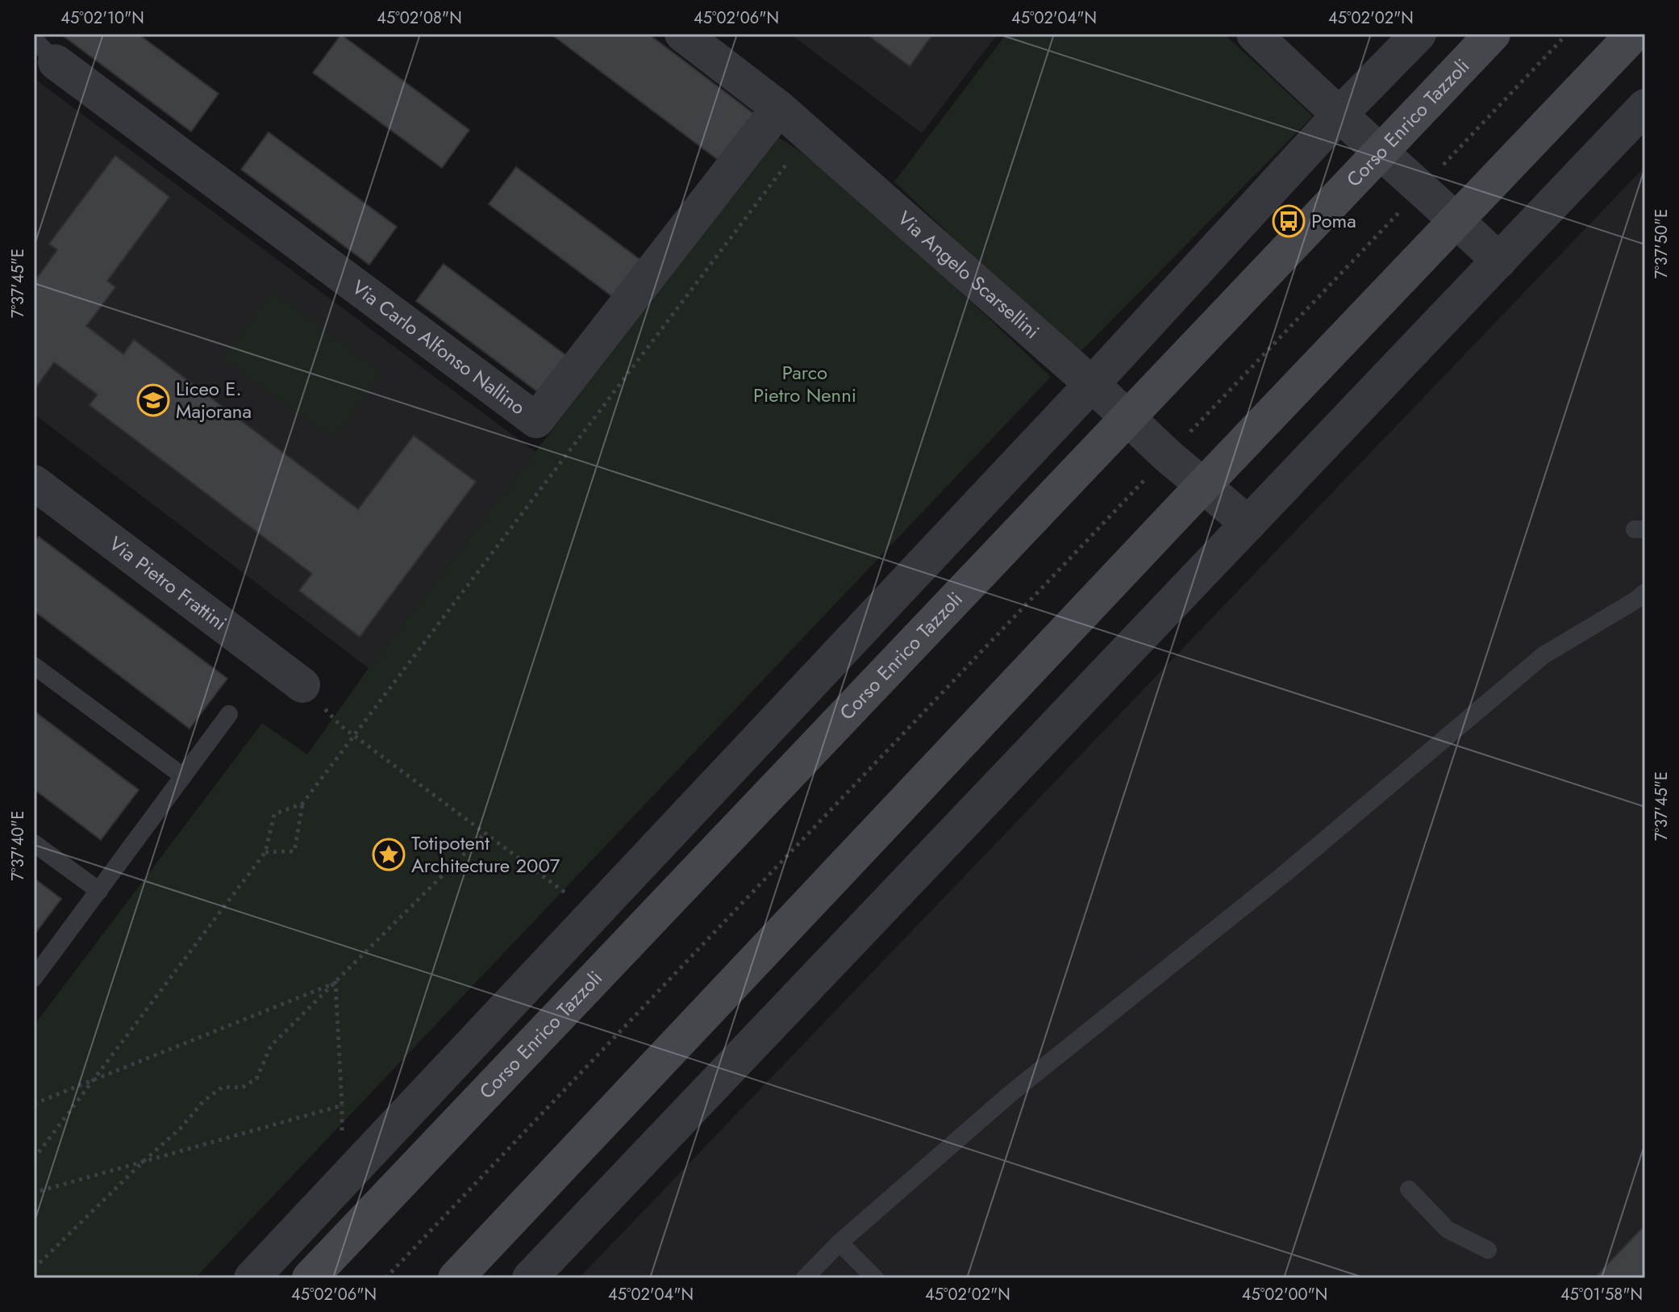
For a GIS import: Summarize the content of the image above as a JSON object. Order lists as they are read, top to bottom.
{
  "streets": {
    "street": [
      "Corso Enrico Tazzoli",
      "Via Angelo Scarsellini",
      "Via Carlo Alfonso Nallino",
      "Via Pietro Frattini"
    ]
  },
  "crossings": [
    ["Corso Enrico Tazzoli", "Via Angelo Scarsellini"],
    ["Via Angelo Scarsellini", "Via Carlo Alfonso Nallino"]
  ],
  "parks": ["Parco Pietro Nenni"],
  "places": {
    "bus stop": ["Poma"],
    "school or university": ["Liceo E. Majorana"],
    "place": ["Totipotent Architecture 2007"]
  },
  "coordinates": [
    "45°02'10\"N",
    "45°02'08\"N",
    "45°02'06\"N",
    "45°02'04\"N",
    "45°02'02\"N",
    "7°37'50\"E",
    "7°37'45\"E",
    "7°37'40\"E",
    "45°02'00\"N",
    "45°01'58\"N"
  ]
}
